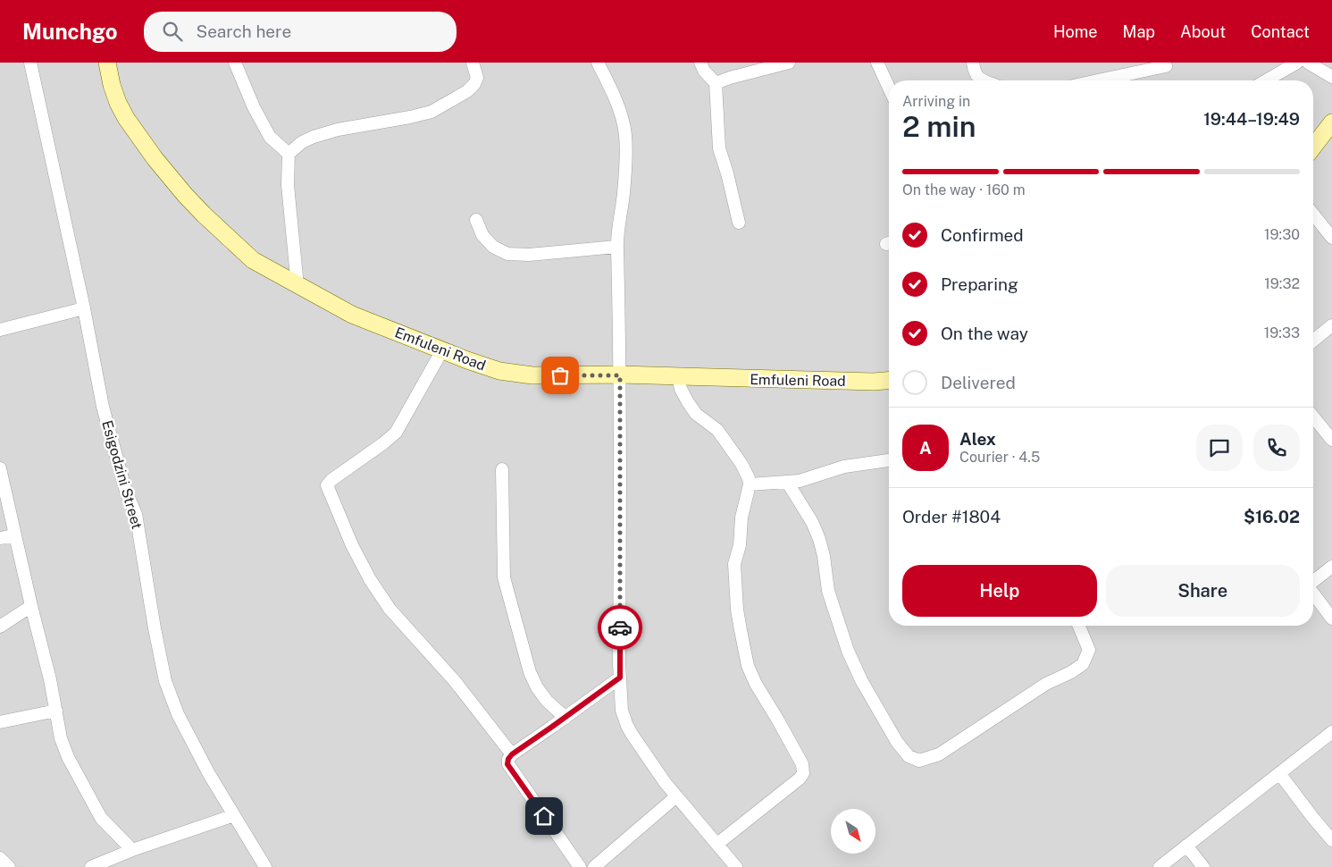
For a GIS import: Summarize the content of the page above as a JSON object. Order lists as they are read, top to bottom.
{
  "streets": {
    "street": ["Emfuleni Road", "Esigodzini Street"]
  },
  "north": "bottom right",
  "page": {
    "header": "Munchgo",
    "search": "Search here",
    "nav": [
      "Home",
      "Map",
      "About",
      "Contact"
    ],
    "heading": ["2 min", "Arriving in", "19:44–19:49"],
    "panel": [
      "Alex",
      "Courier · 4.5",
      "Order #1804",
      "$16.02"
    ],
    "bar": "On the way · 160 m",
    "list": [
      ["Confirmed", "19:30"],
      ["Preparing", "19:32"],
      ["On the way", "19:33"],
      "Delivered"
    ],
    "round": "A",
    "buttons": ["Help", "Share"]
  }
}
